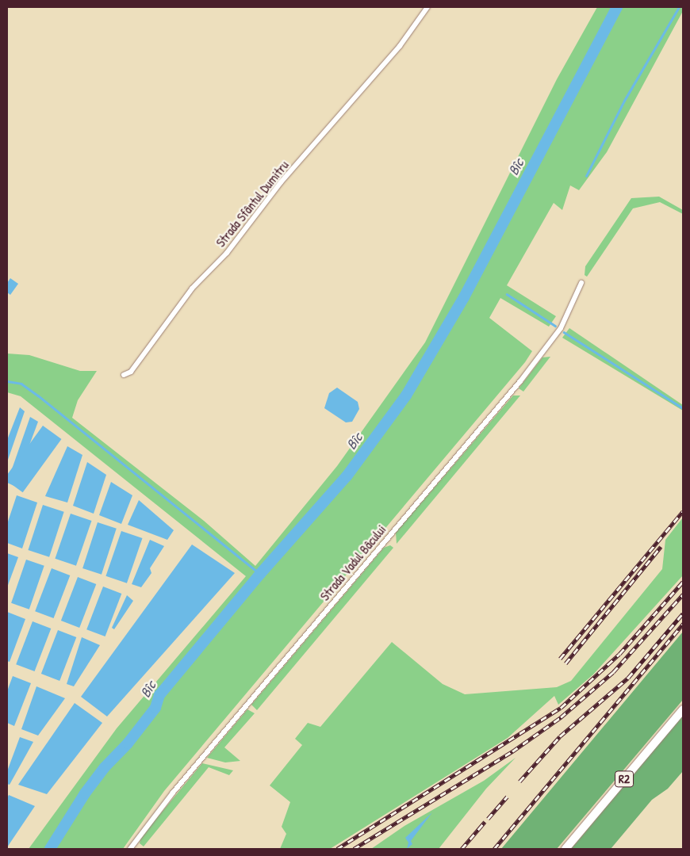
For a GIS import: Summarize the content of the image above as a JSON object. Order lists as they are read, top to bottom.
{
  "streets": {
    "main road": ["R2"],
    "street": ["Strada Sfântul Dumitru", "Strada Vadul Bâcului"]
  },
  "water": ["Bîc"]
}
